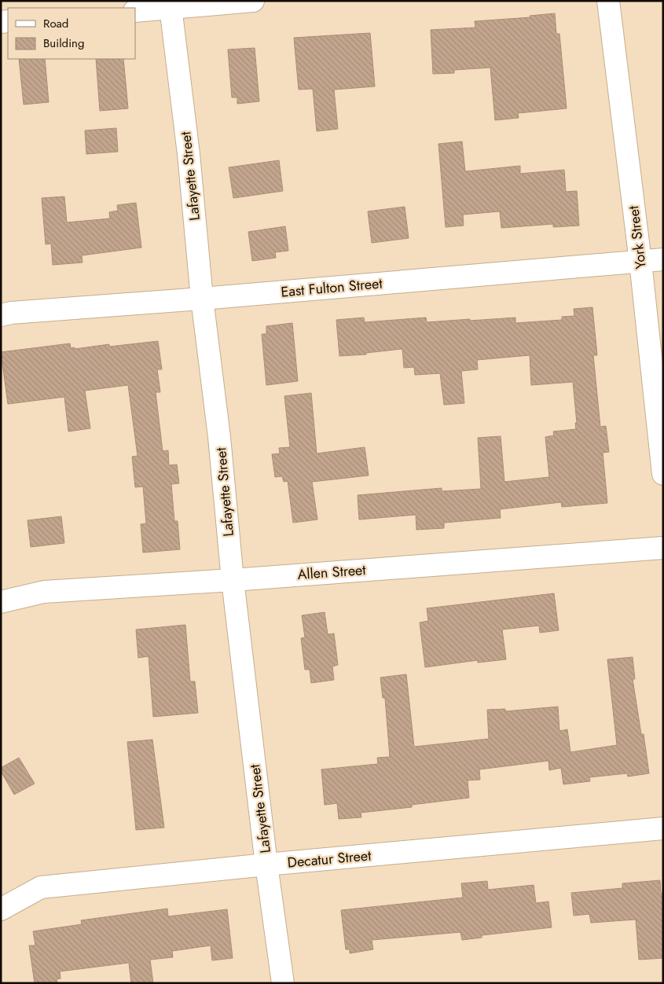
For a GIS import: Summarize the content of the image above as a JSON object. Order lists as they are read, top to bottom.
{
  "streets": {
    "street": [
      "Lafayette Street",
      "York Street",
      "East Fulton Street",
      "Allen Street",
      "Decatur Street"
    ]
  },
  "crossings": [
    ["Lafayette Street", "East Fulton Street"],
    ["Lafayette Street", "Allen Street"],
    ["Lafayette Street", "Decatur Street"],
    ["York Street", "East Fulton Street"]
  ],
  "legend": ["Road", "Building"]
}
